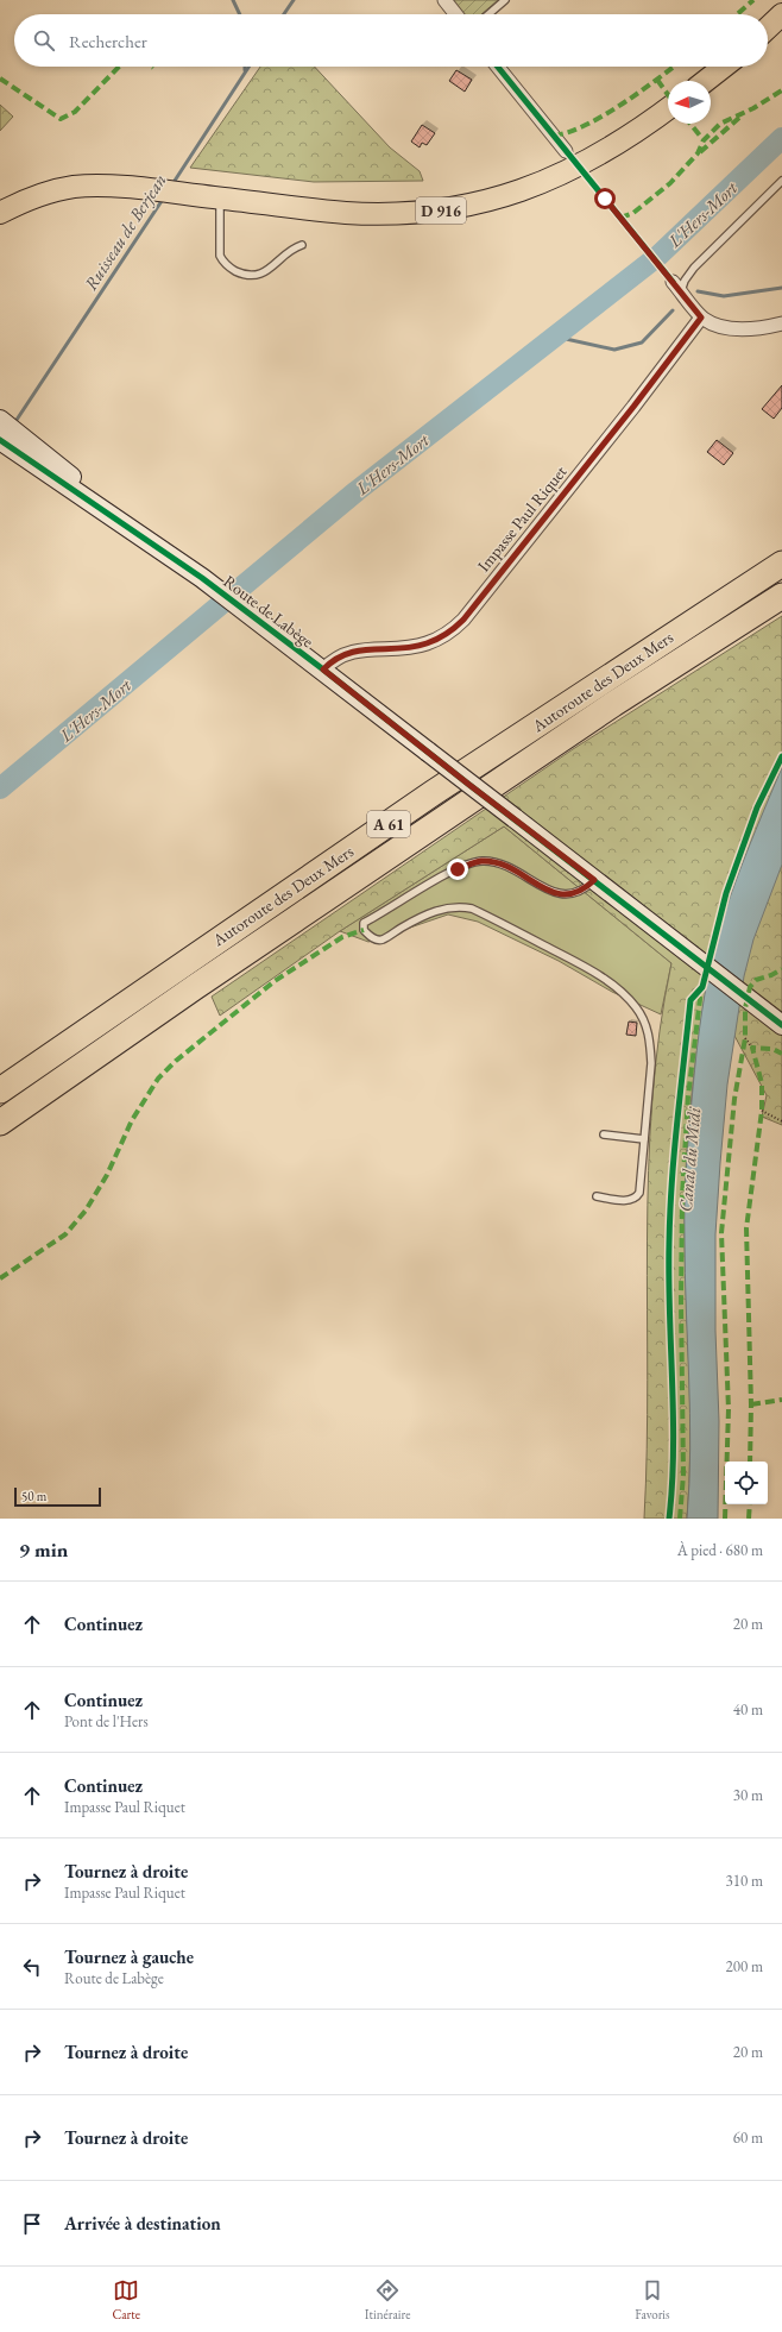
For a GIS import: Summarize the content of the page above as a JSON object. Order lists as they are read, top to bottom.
{
  "streets": {
    "highway": ["Autoroute des Deux Mers", "A 61"],
    "main road": ["D 916"],
    "street": ["Impasse Paul Riquet", "Route de Labège"]
  },
  "crossings": [
    ["Impasse Paul Riquet", "Route de Labège"]
  ],
  "water": ["L'Hers-Mort", "Ruisseau de Berjean", "Canal du Midi"],
  "scale_bar": "50 m",
  "north": "left",
  "page": {
    "search": "Rechercher",
    "scale": "50 m",
    "heading": ["9 min", "À pied · 680 m"],
    "list": [
      ["Continuez", "20 m"],
      ["Continuez", "Pont de l'Hers", "40 m"],
      ["Continuez", "Impasse Paul Riquet", "30 m"],
      ["Tournez à droite", "Impasse Paul Riquet", "310 m"],
      ["Tournez à gauche", "Route de Labège", "200 m"],
      ["Tournez à droite", "20 m"],
      ["Tournez à droite", "60 m"],
      "Arrivée à destination"
    ],
    "nav": ["Carte", "Itinéraire", "Favoris"]
  }
}
